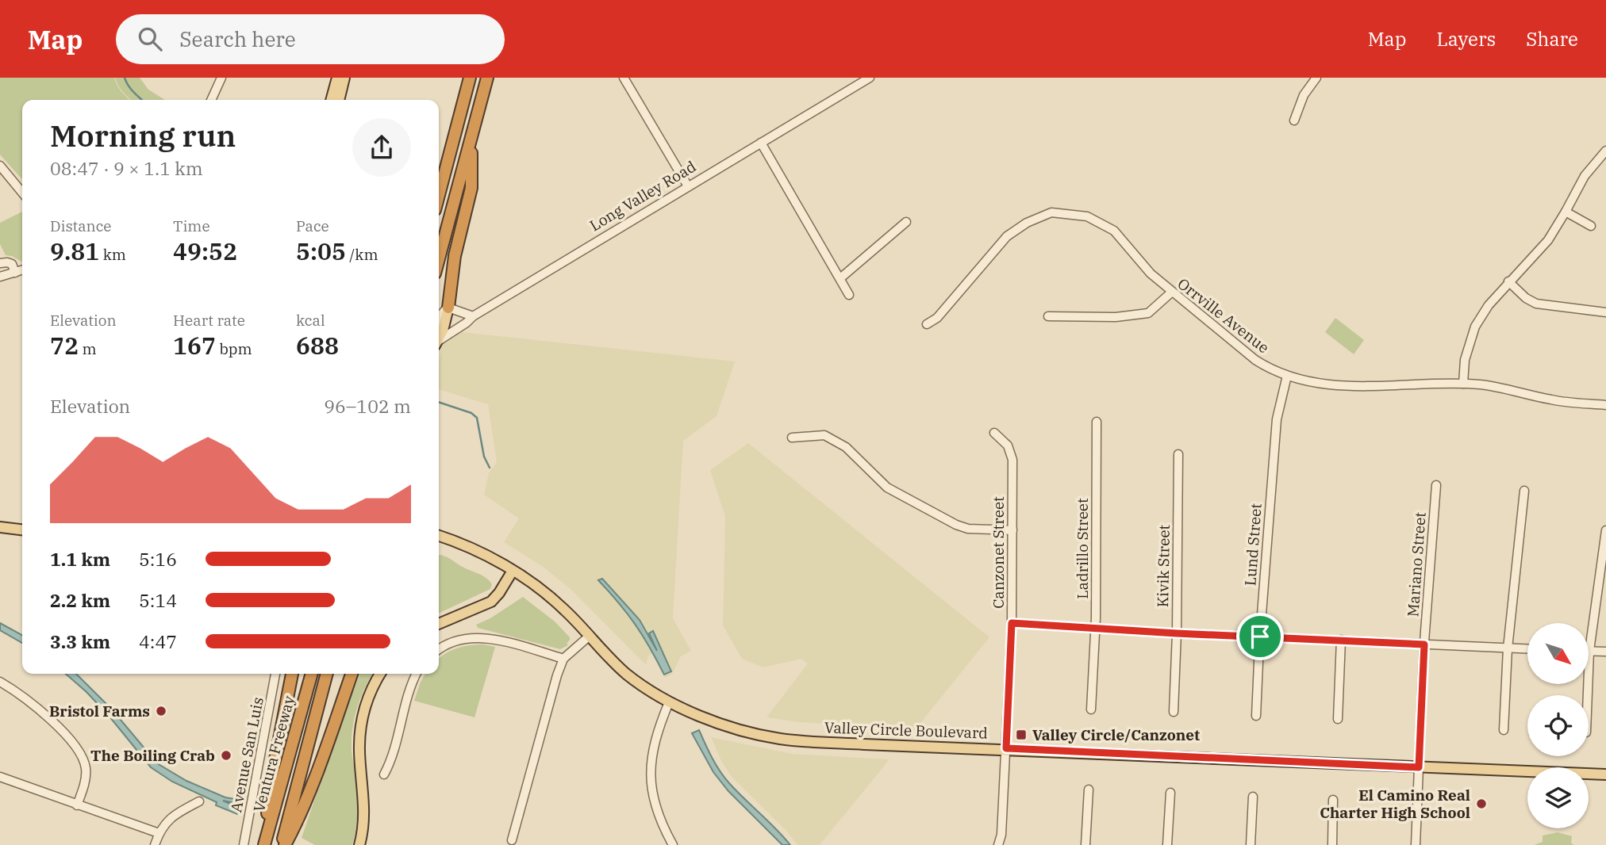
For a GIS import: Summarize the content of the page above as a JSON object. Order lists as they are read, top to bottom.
{
  "streets": {
    "highway": ["Ventura Freeway"],
    "main road": ["Valley Circle Boulevard"],
    "street": [
      "Long Valley Road",
      "Orrville Avenue",
      "Lund Street",
      "Ladrillo Street",
      "Canzonet Street",
      "Mariano Street",
      "Kivik Street",
      "Avenue San Luis"
    ]
  },
  "crossings": [
    ["Orrville Avenue", "Lund Street"],
    ["Canzonet Street", "Valley Circle Boulevard"],
    ["Mariano Street", "Valley Circle Boulevard"]
  ],
  "places": {
    "other": ["Bristol Farms", "The Boiling Crab", "El Camino Real Charter High School"],
    "transit": ["Valley Circle/Canzonet"]
  },
  "north": "bottom right",
  "page": {
    "header": "Map",
    "search": "Search here",
    "nav": ["Map", "Layers", "Share"],
    "heading": ["Morning run", "08:47 · 9 × 1.1 km"],
    "stats": [
      ["Distance", "9.81 km"],
      ["Time", "49:52"],
      ["Pace", "5:05 /km"],
      ["Elevation", "72 m"],
      ["Heart rate", "167 bpm"],
      ["kcal", "688"]
    ],
    "chart": ["Elevation", "96–102 m"],
    "list": [
      {
        "name": "1.1 km",
        "note": "5:16"
      },
      {
        "name": "2.2 km",
        "note": "5:14"
      },
      {
        "name": "3.3 km",
        "note": "4:47"
      }
    ]
  }
}
